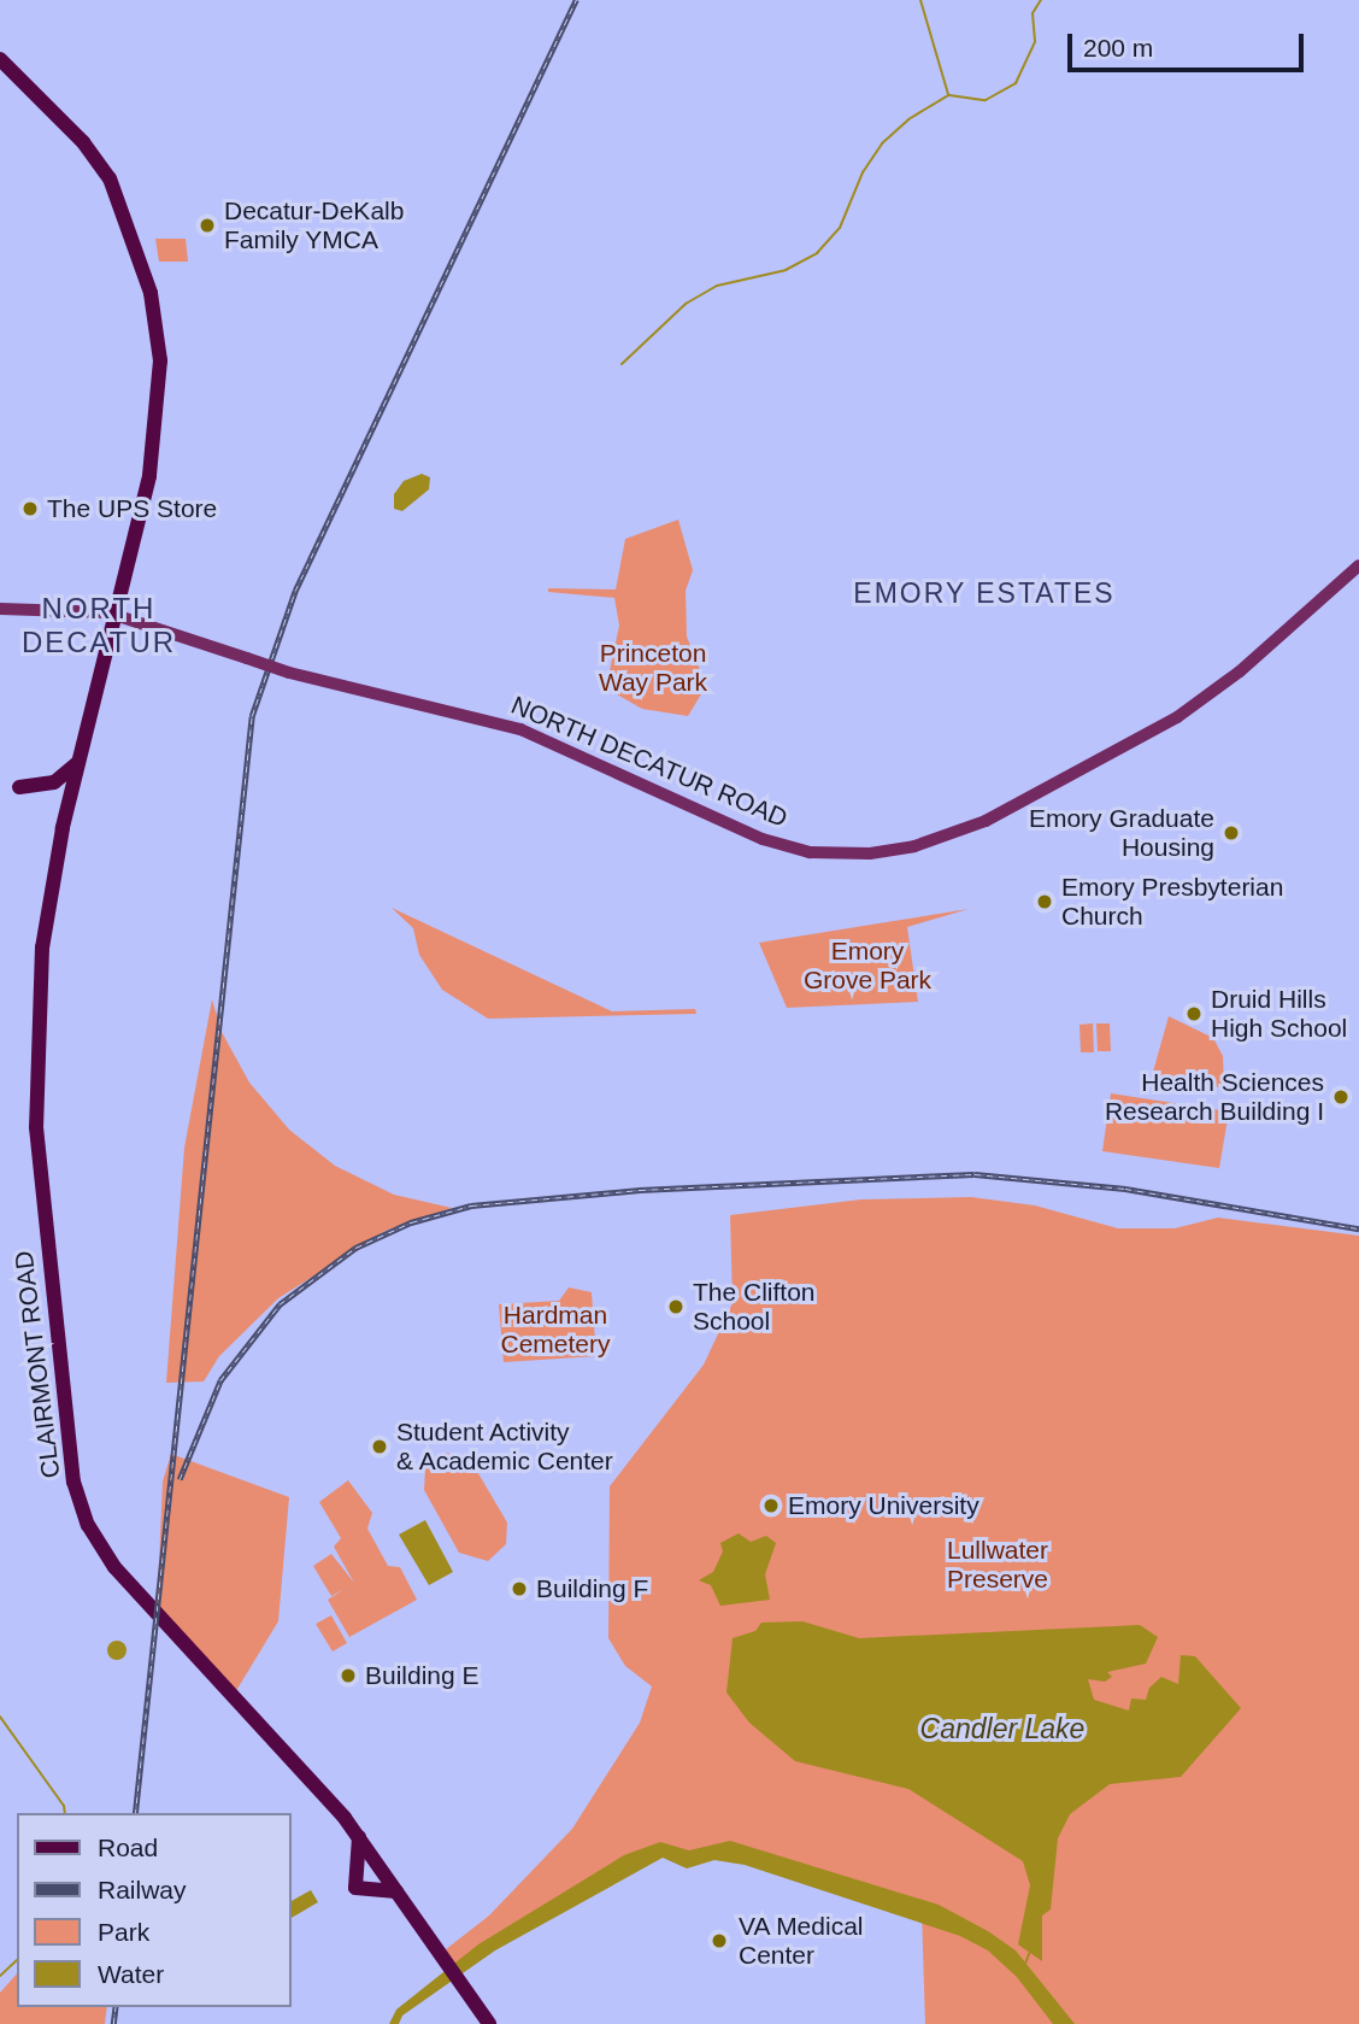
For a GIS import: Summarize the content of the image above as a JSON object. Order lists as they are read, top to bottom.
{
  "streets": {
    "main road": ["NORTH DECATUR ROAD", "CLAIRMONT ROAD"]
  },
  "crossings": [
    ["NORTH DECATUR ROAD", "CLAIRMONT ROAD"]
  ],
  "districts": ["EMORY ESTATES", "NORTH DECATUR"],
  "water": ["Candler Lake"],
  "parks": [
    "Princeton Way Park",
    "Emory Grove Park",
    "Hardman Cemetery",
    "Lullwater Preserve"
  ],
  "places": [
    "Decatur-DeKalb Family YMCA",
    "The UPS Store",
    "Emory Graduate Housing",
    "Emory Presbyterian Church",
    "Druid Hills High School",
    "Health Sciences Research Building I",
    "The Clifton School",
    "Student Activity & Academic Center",
    "Emory University",
    "Building F",
    "Building E",
    "VA Medical Center"
  ],
  "legend": [
    "Road",
    "Railway",
    "Park",
    "Water"
  ],
  "scale_bar": "200 m"
}
